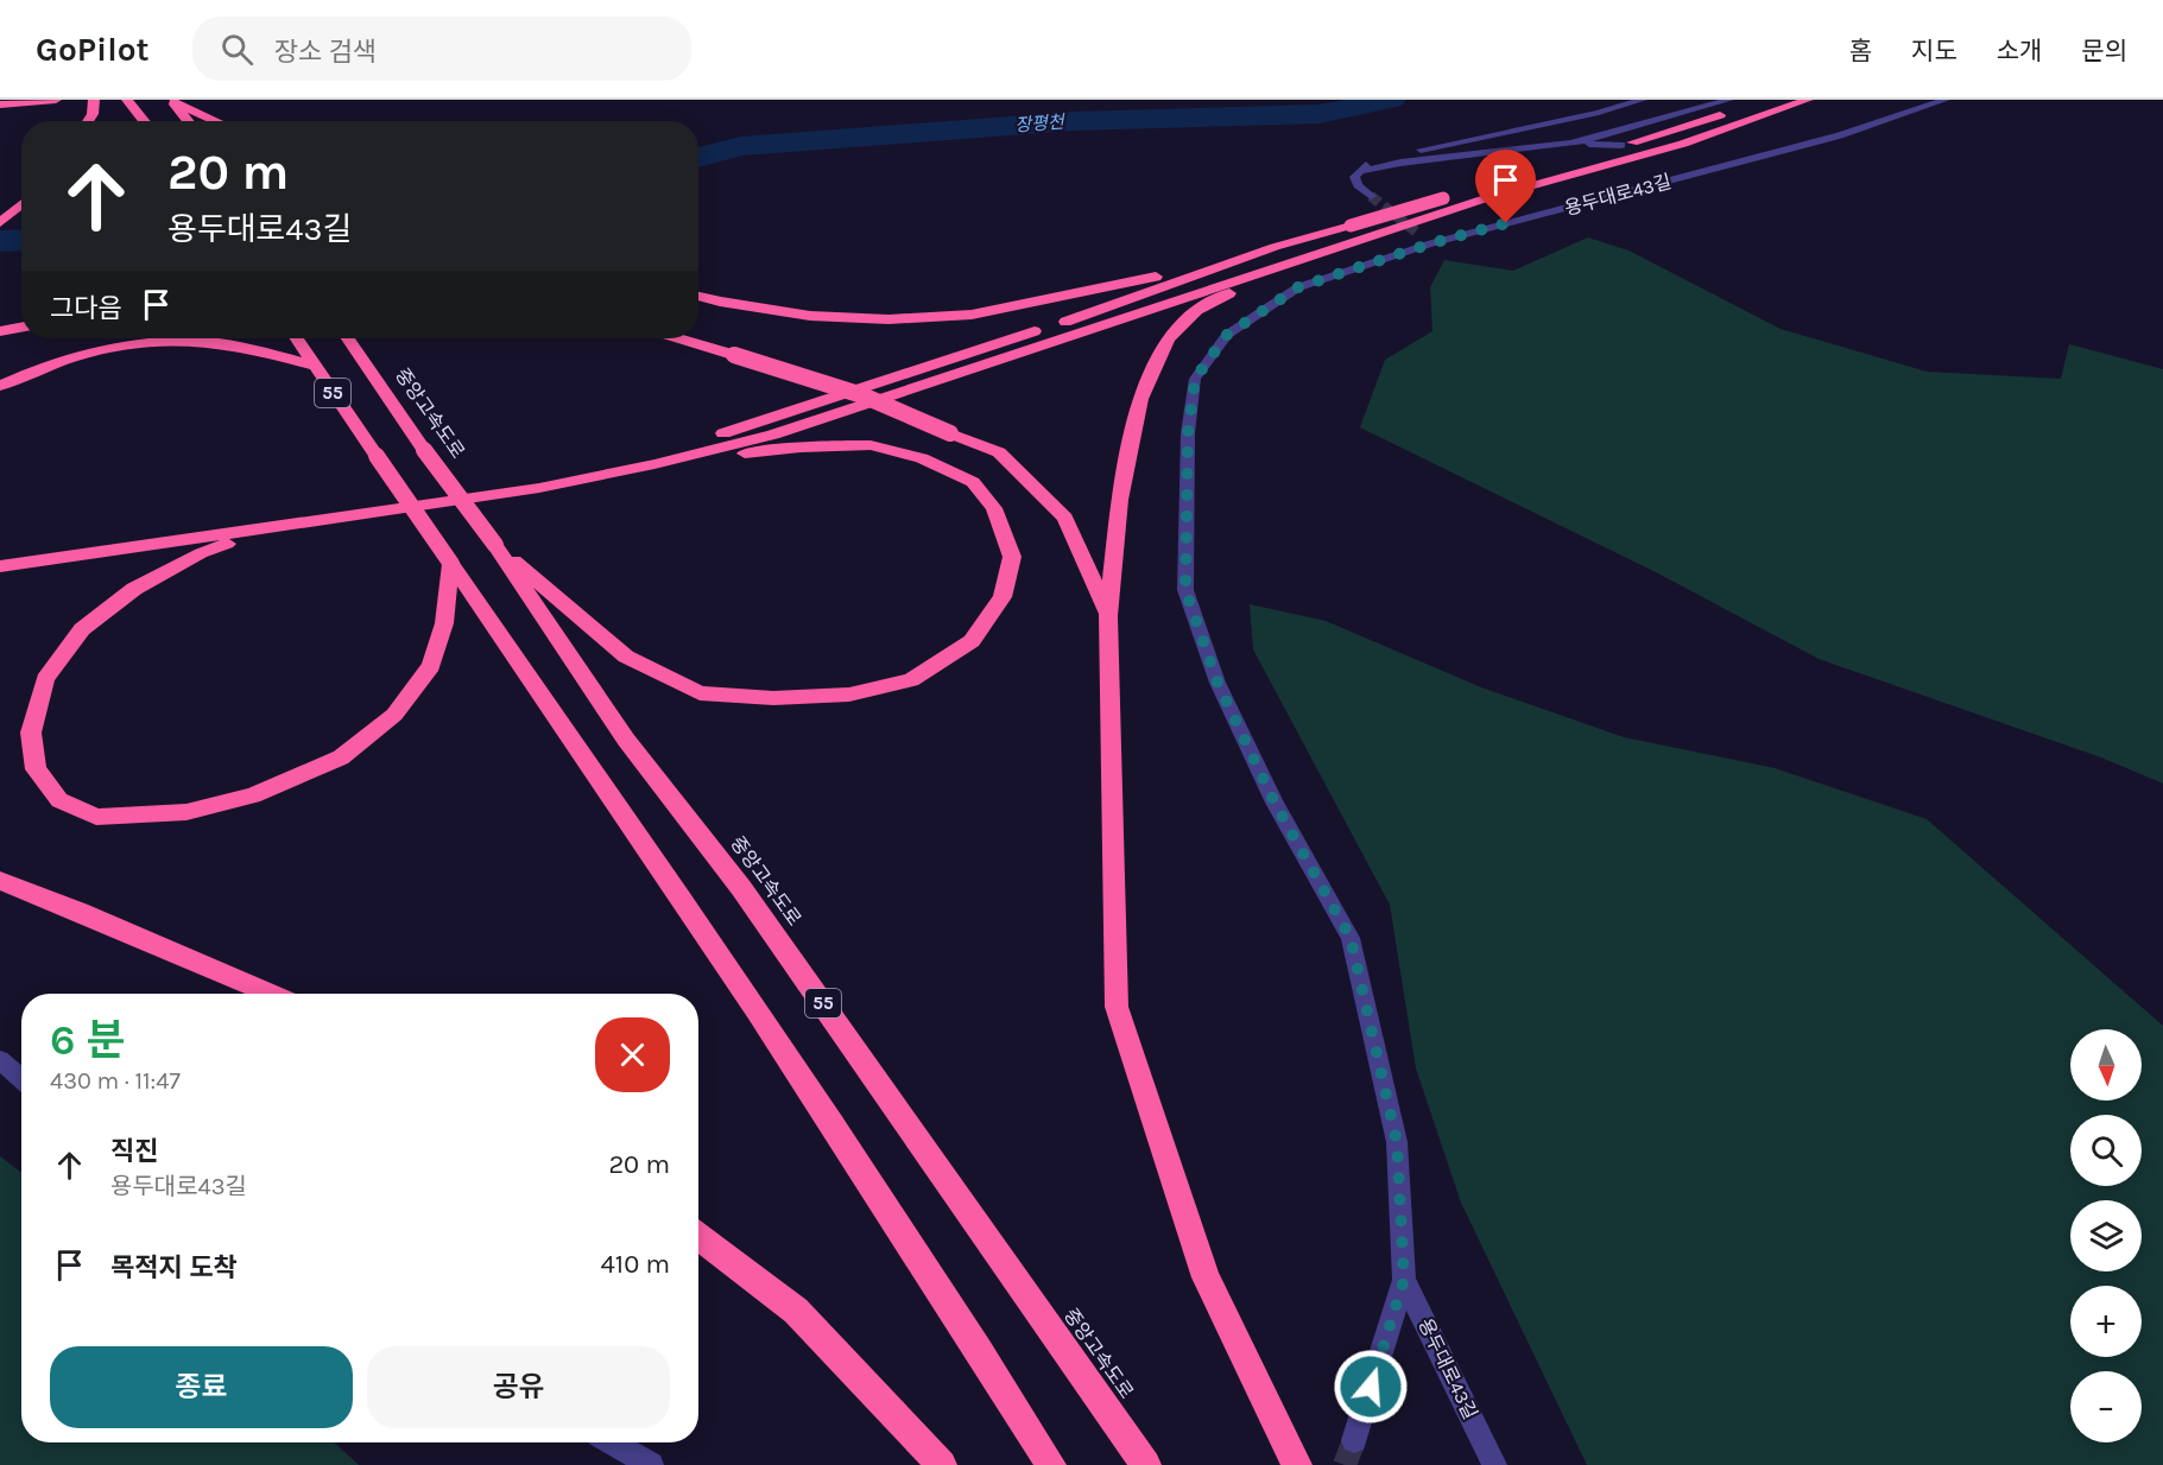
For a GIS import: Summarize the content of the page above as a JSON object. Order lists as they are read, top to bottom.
{
  "streets": {
    "highway": ["55", "중앙고속도로"],
    "street": ["용두대로43길"]
  },
  "water": ["장평천"],
  "north": "bottom",
  "page": {
    "header": "GoPilot",
    "search": "장소 검색",
    "nav": [
      "홈",
      "지도",
      "소개",
      "문의"
    ],
    "turn": ["20 m", "용두대로43길"],
    "then": "그다음",
    "heading": ["6 분", "430 m · 11:47"],
    "map_buttons": ["+", "−"],
    "list": [
      {
        "name": "직진",
        "note": "용두대로43길",
        "value": "20 m"
      },
      {
        "name": "목적지 도착",
        "value": "410 m"
      }
    ],
    "buttons": ["종료", "공유"]
  }
}
